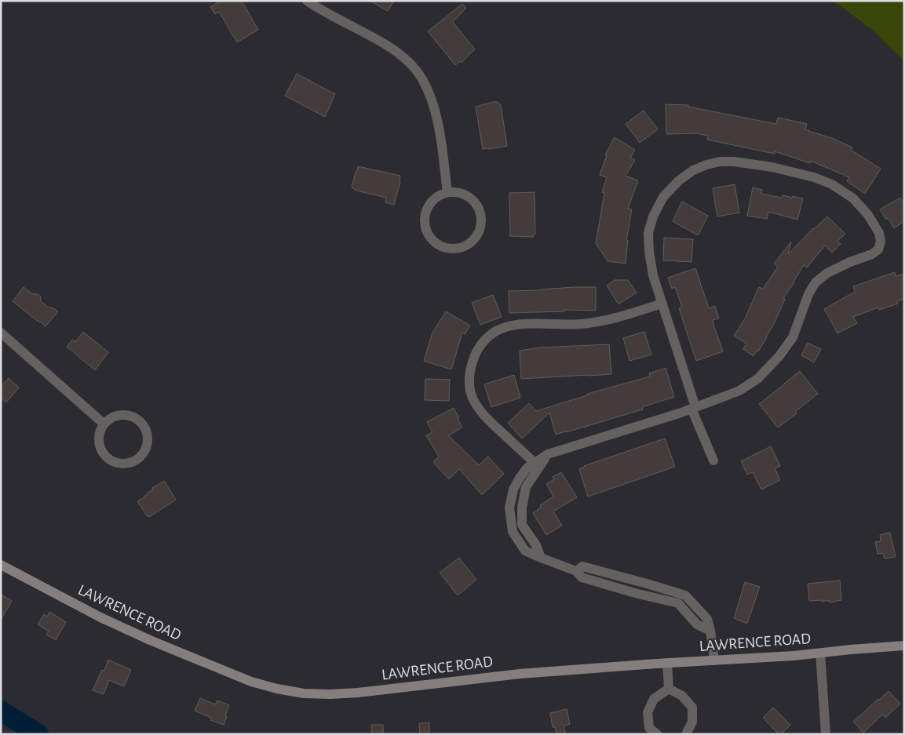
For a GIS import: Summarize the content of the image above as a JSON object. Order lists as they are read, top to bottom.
{
  "streets": {
    "street": ["LAWRENCE ROAD"]
  }
}
